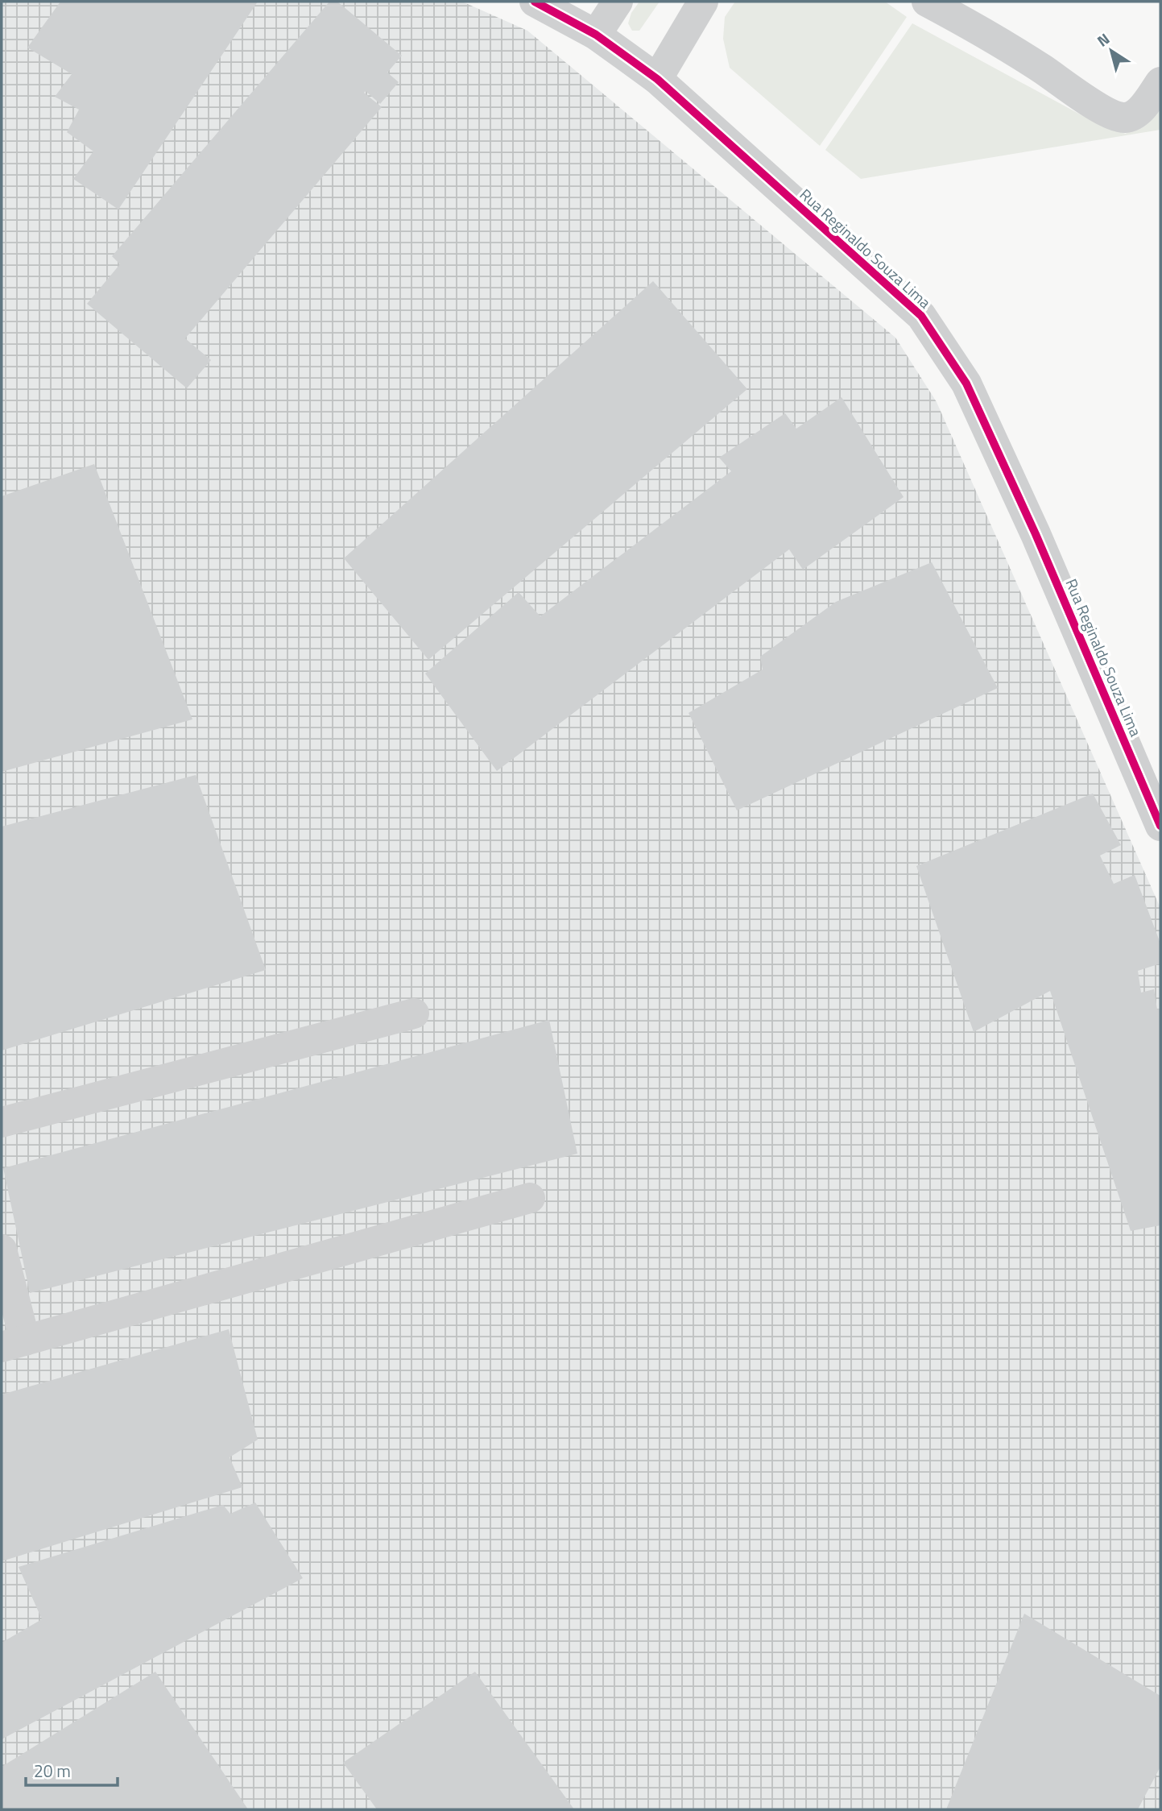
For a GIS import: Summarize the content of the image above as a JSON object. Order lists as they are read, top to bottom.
{
  "streets": {
    "street": ["Rua Reginaldo Souza Lima"]
  },
  "scale_bar": "20 m",
  "north": "top left"
}
